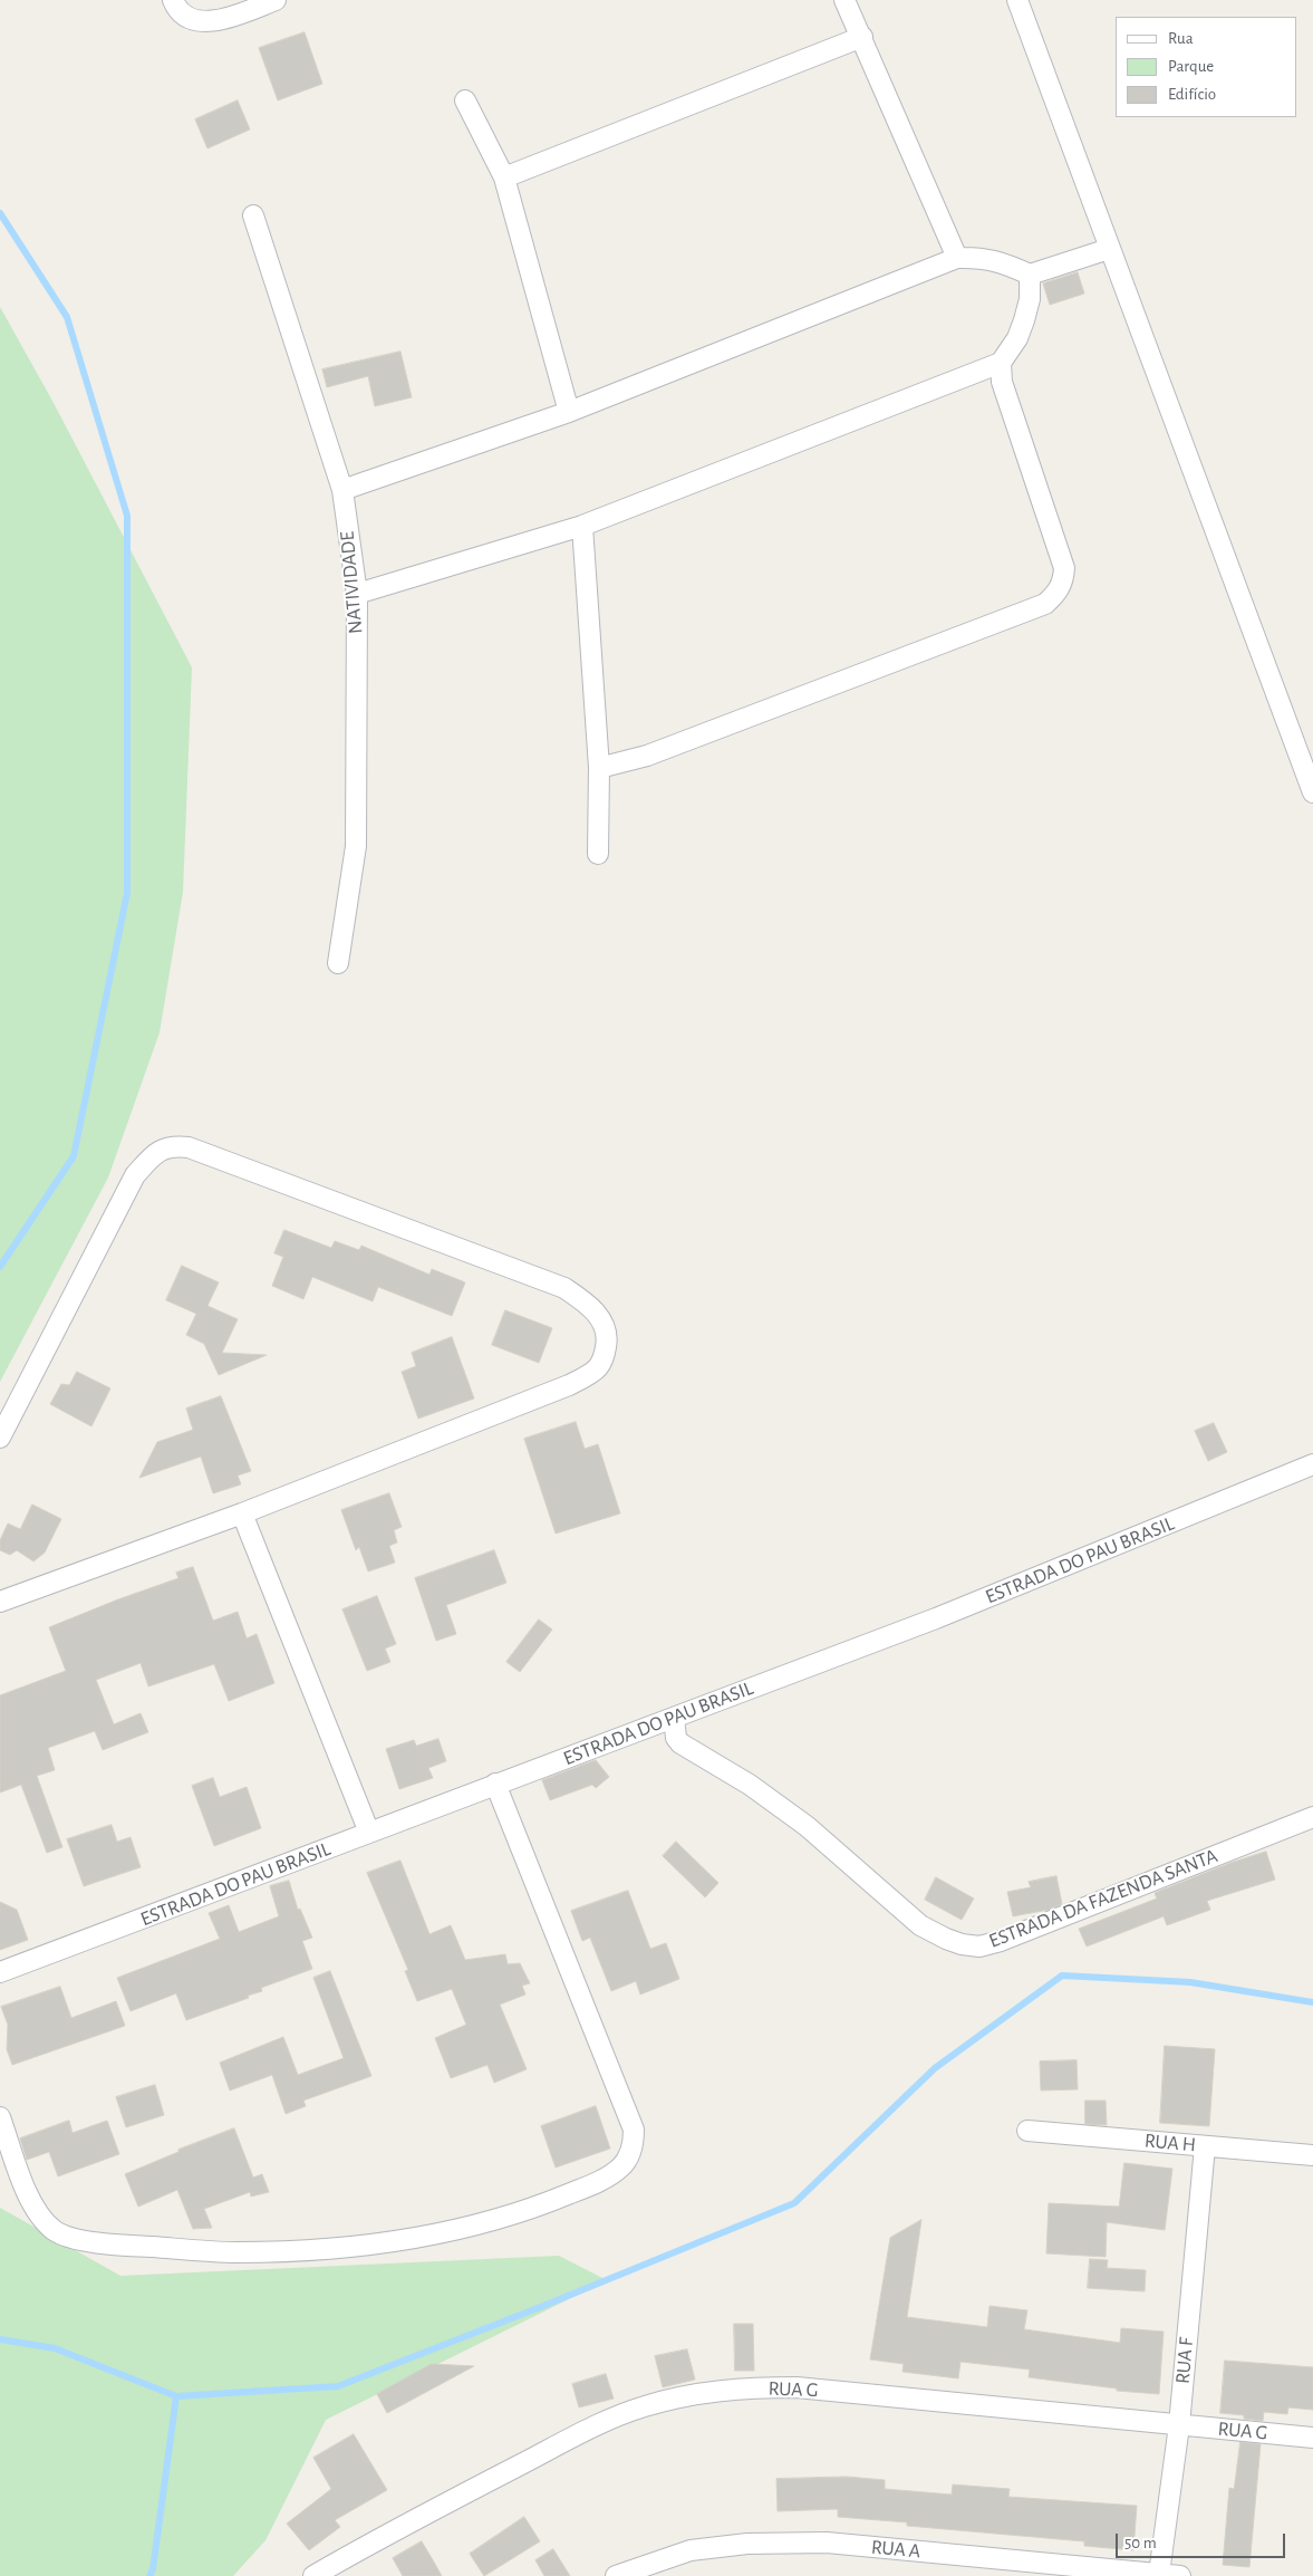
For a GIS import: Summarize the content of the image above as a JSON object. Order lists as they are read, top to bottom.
{
  "streets": {
    "street": [
      "NATIVIDADE",
      "ESTRADA DO PAU BRASIL",
      "ESTRADA DA FAZENDA SANTA",
      "RUA H",
      "RUA F",
      "RUA G",
      "RUA A"
    ]
  },
  "crossings": [
    ["ESTRADA DO PAU BRASIL", "ESTRADA DA FAZENDA SANTA"],
    ["RUA H", "RUA F"],
    ["RUA F", "RUA G"],
    ["RUA F", "RUA A"]
  ],
  "legend": ["Rua", "Parque", "Edifício"],
  "scale_bar": "50 m"
}
